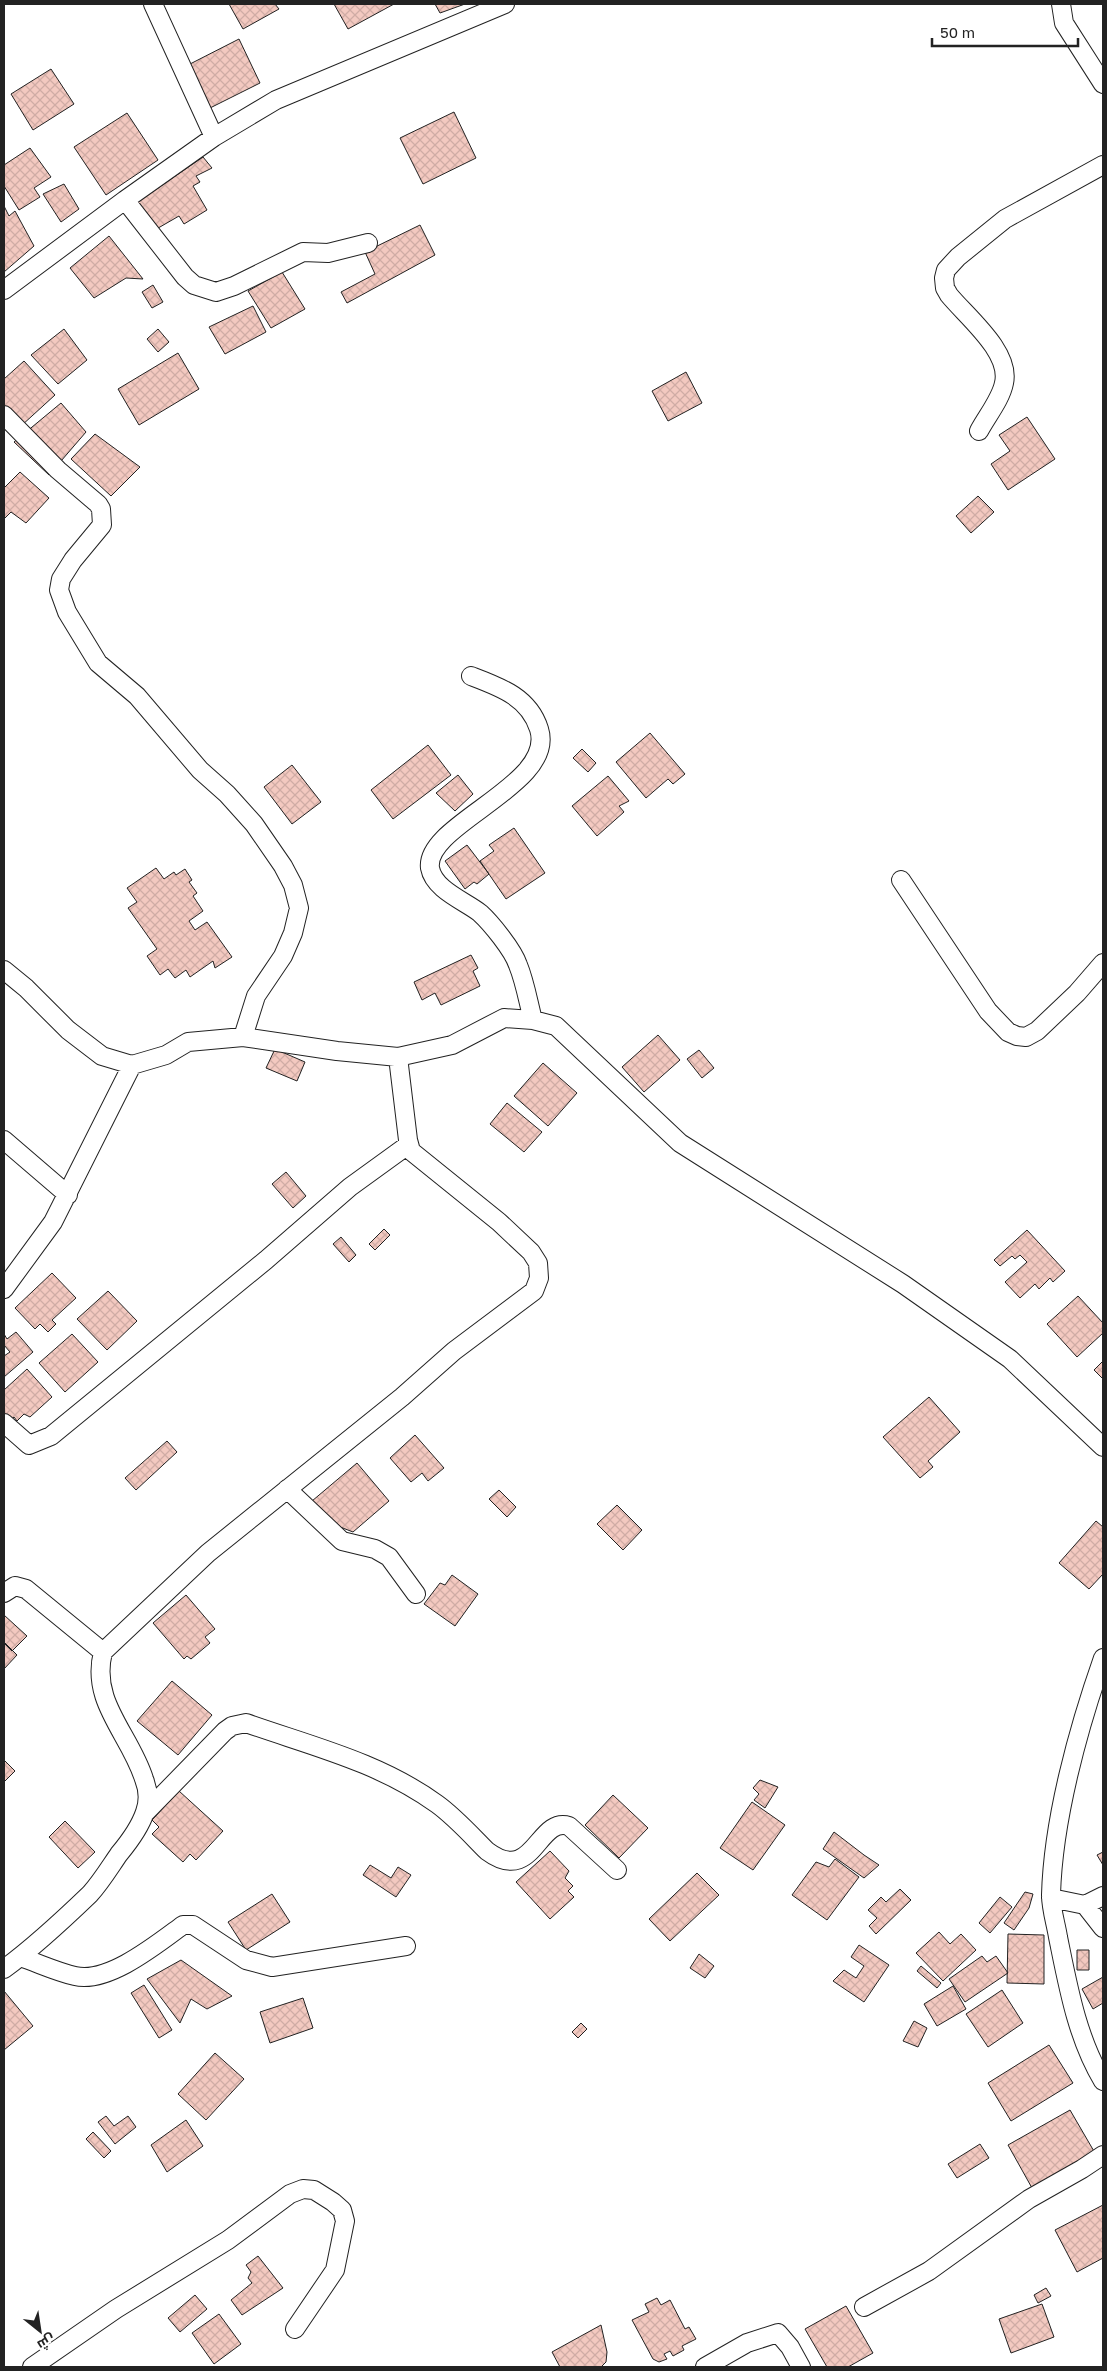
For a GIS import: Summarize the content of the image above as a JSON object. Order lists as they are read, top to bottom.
{
  "scale_bar": "50 m",
  "north": "bottom right"
}
